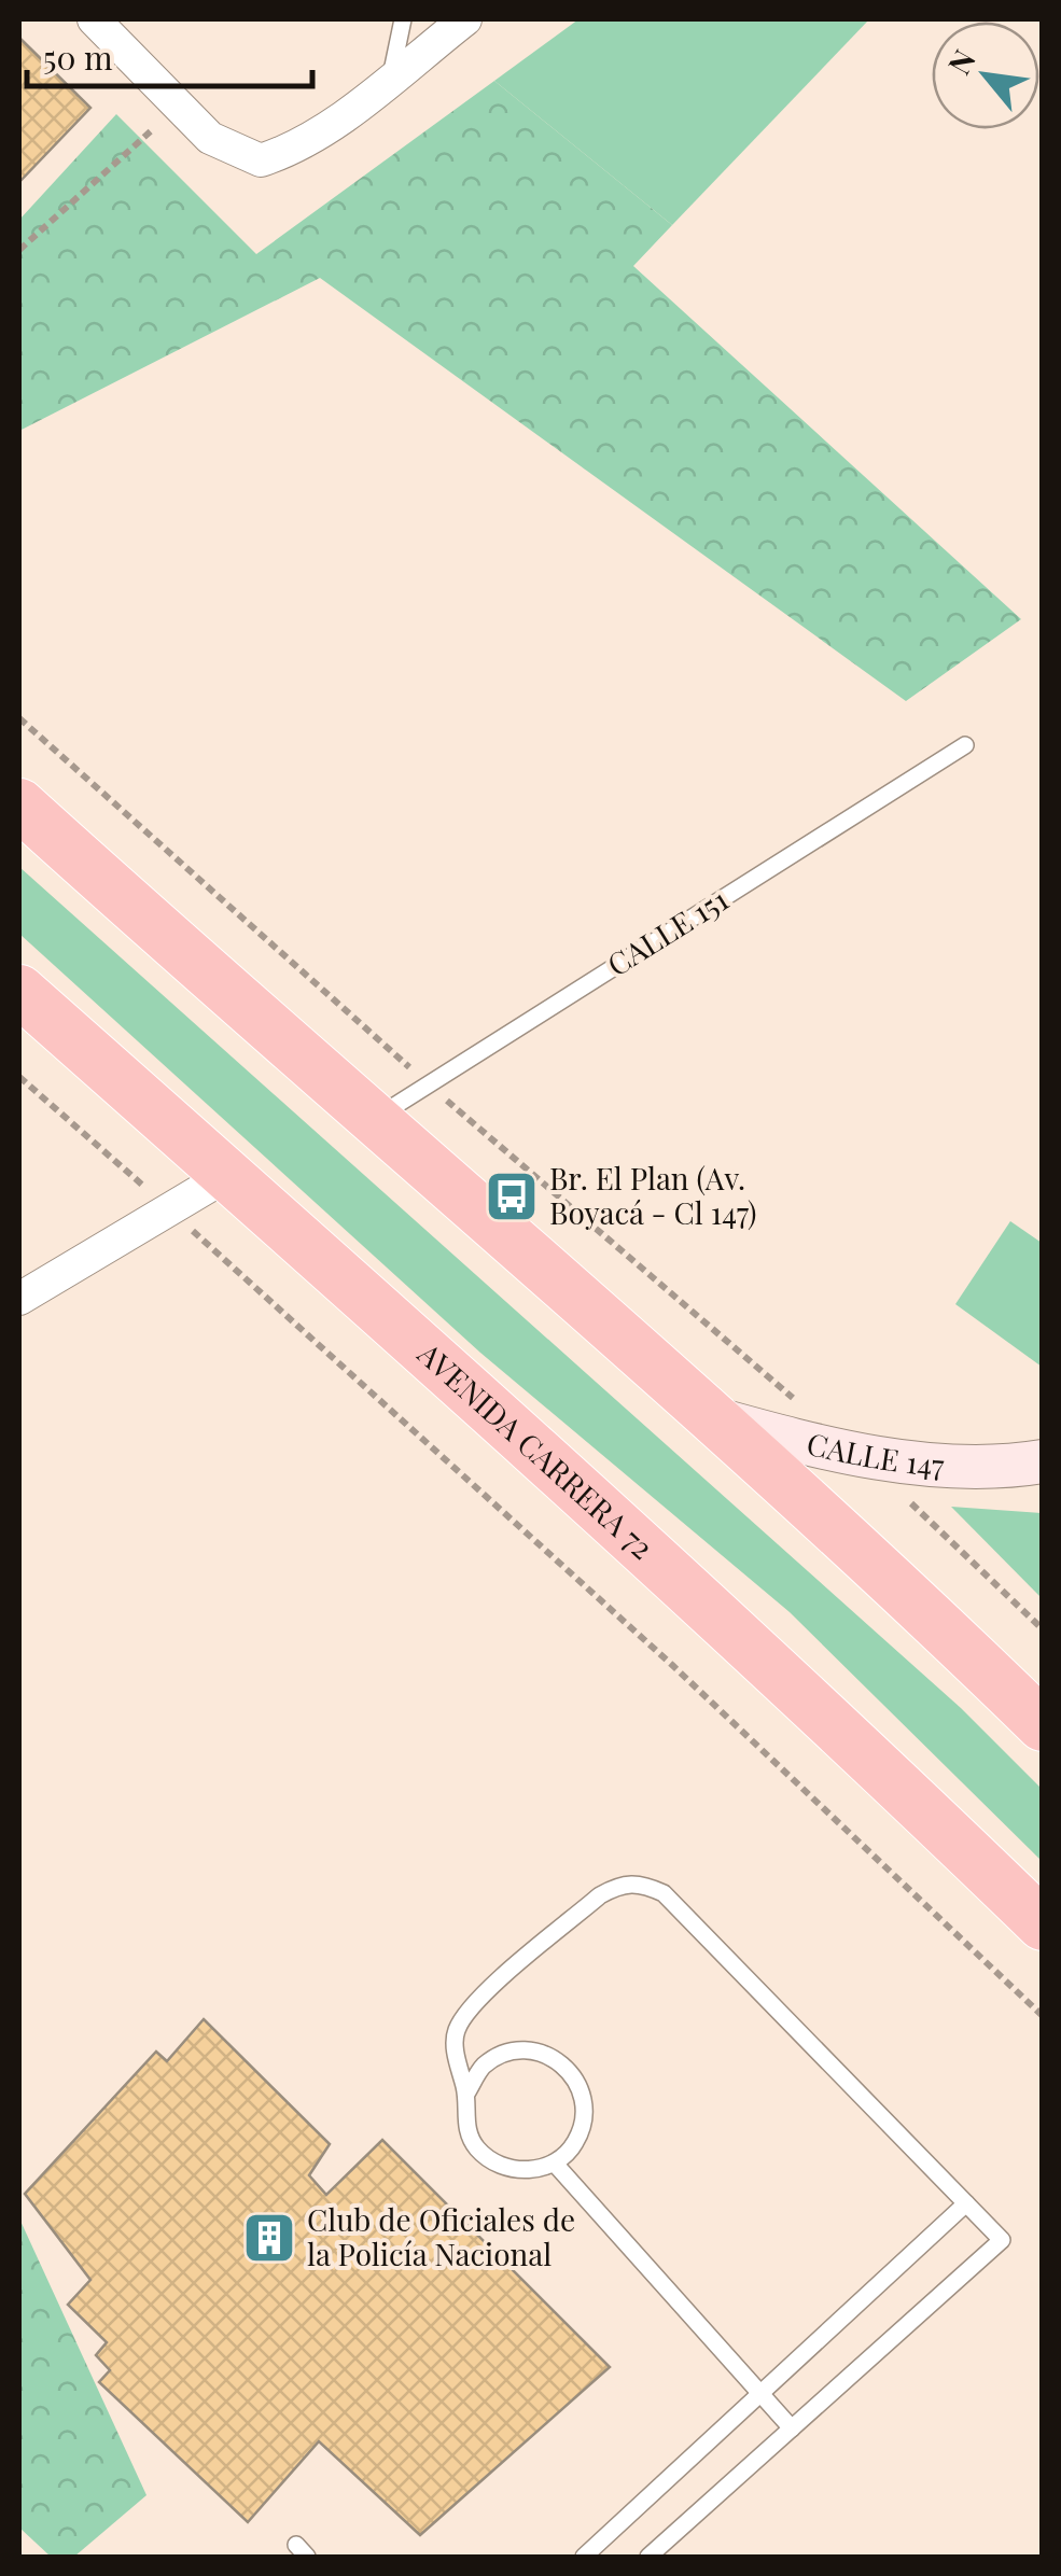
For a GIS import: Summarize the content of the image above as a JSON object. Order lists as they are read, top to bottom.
{
  "streets": {
    "highway": ["AVENIDA CARRERA 72"],
    "main road": ["CALLE 147"],
    "lane": ["CALLE 151"]
  },
  "places": {
    "bus stop": ["Br. El Plan (Av. Boyacá - Cl 147)"],
    "building": ["Club de Oficiales de la Policía Nacional"]
  },
  "scale_bar": "50 m",
  "north": "top left"
}
